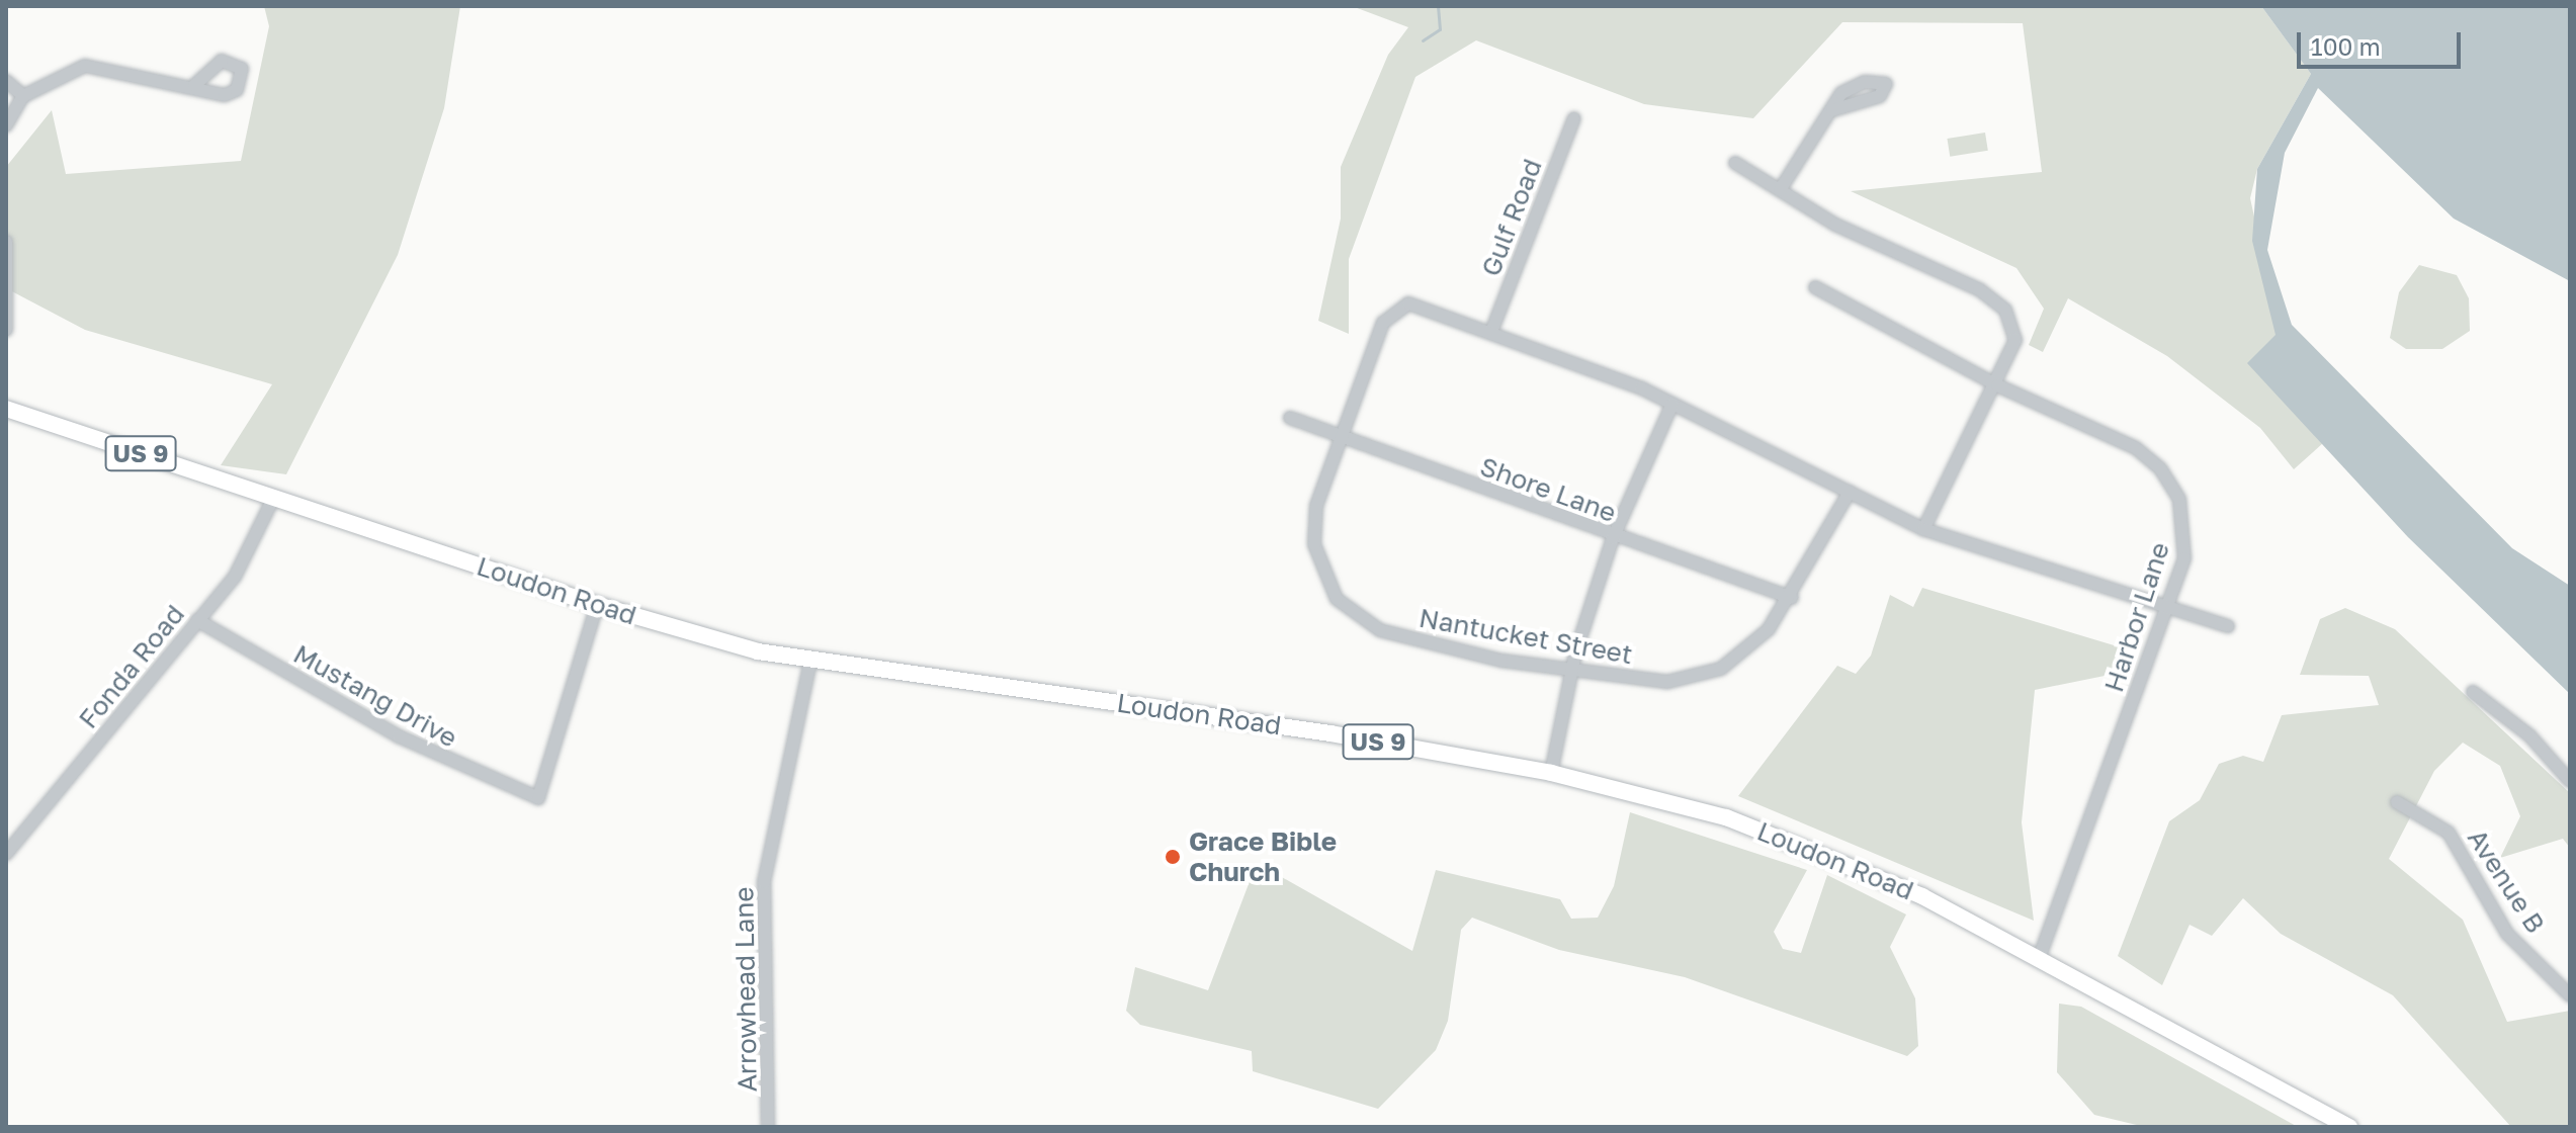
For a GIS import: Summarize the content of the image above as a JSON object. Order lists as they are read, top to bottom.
{
  "streets": {
    "main road": ["US 9", "Loudon Road"],
    "street": [
      "Gulf Road",
      "Shore Lane",
      "Harbor Lane",
      "Nantucket Street",
      "Fonda Road",
      "Mustang Drive",
      "Avenue B",
      "Arrowhead Lane"
    ]
  },
  "crossings": [
    ["Gulf Road", "Nantucket Street"],
    ["Shore Lane", "Nantucket Street"],
    ["Loudon Road", "Harbor Lane"],
    ["Loudon Road", "Fonda Road"],
    ["Loudon Road", "Mustang Drive"],
    ["Loudon Road", "Arrowhead Lane"],
    ["Harbor Lane", "Nantucket Street"],
    ["Fonda Road", "Mustang Drive"]
  ],
  "places": ["Grace Bible Church"],
  "scale_bar": "100 m"
}
